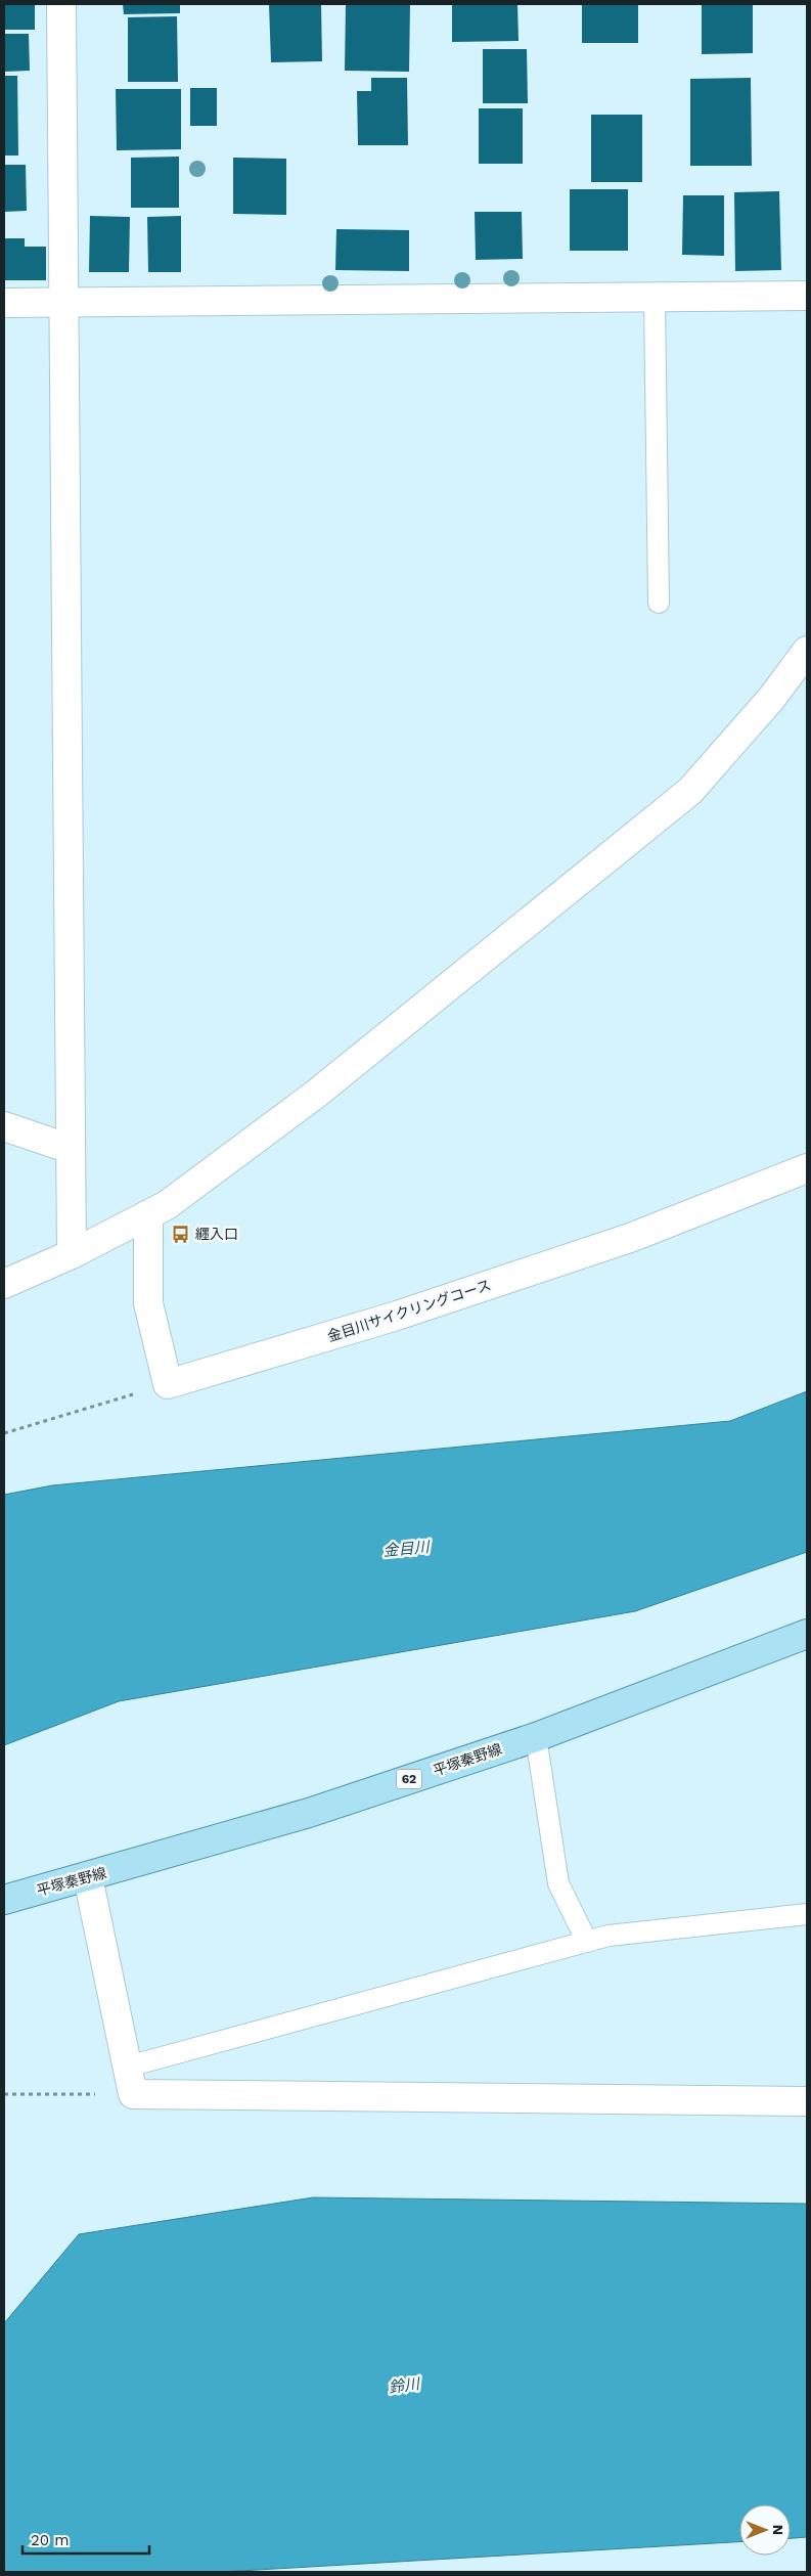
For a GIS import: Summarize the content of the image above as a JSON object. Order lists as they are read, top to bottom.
{
  "streets": {
    "main road": ["平塚秦野線", "62"],
    "street": ["金目川サイクリングコース"]
  },
  "water": ["金目川", "鈴川"],
  "places": {
    "bus stop": ["纒入口"]
  },
  "scale_bar": "20 m",
  "north": "right"
}
